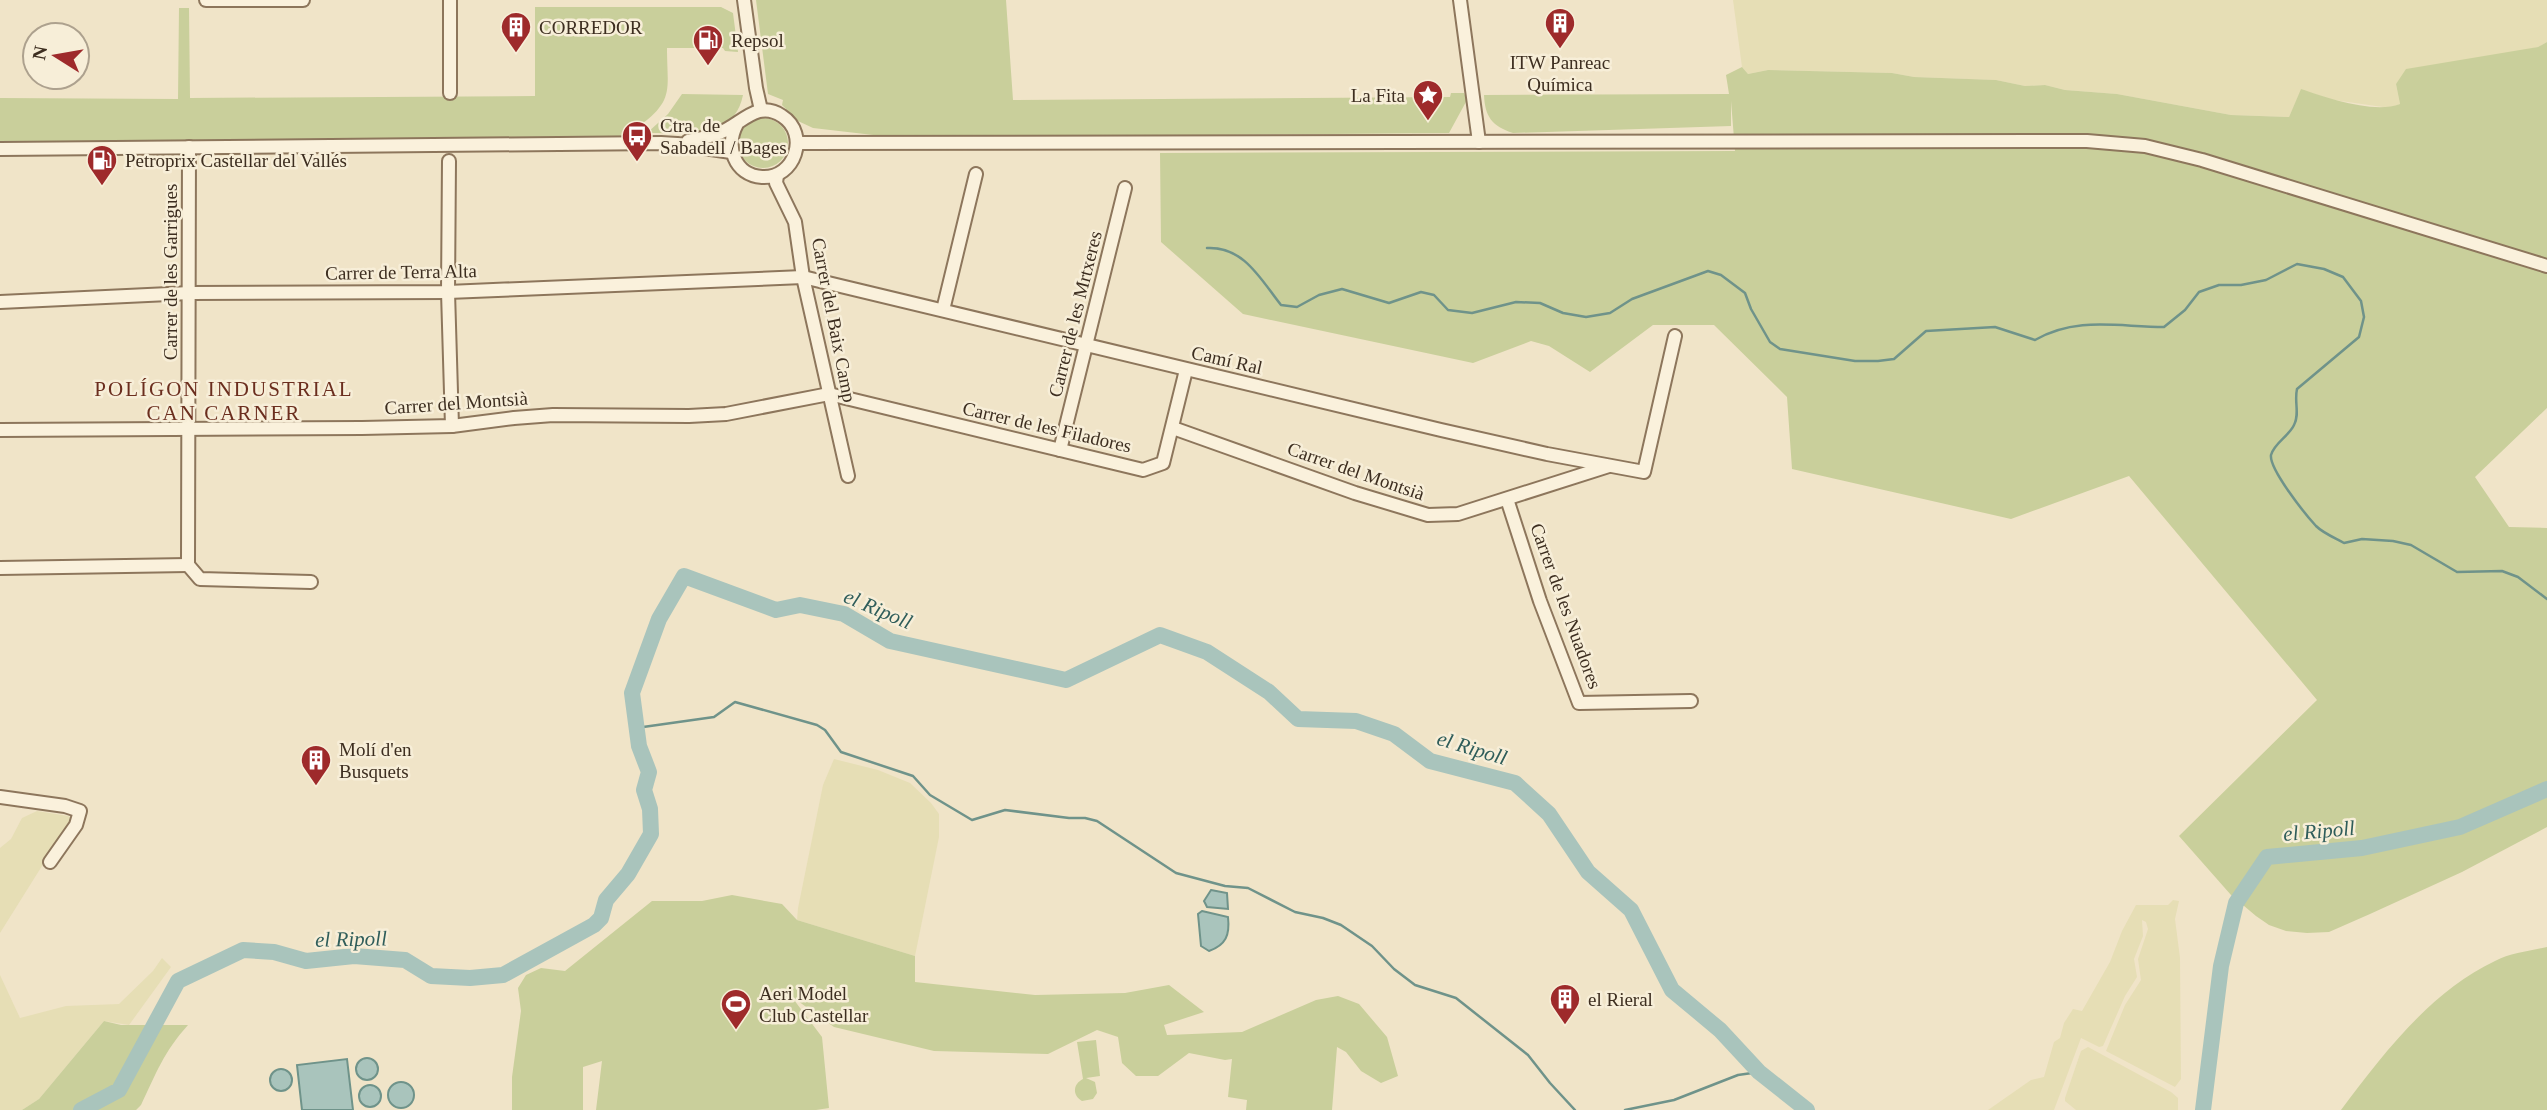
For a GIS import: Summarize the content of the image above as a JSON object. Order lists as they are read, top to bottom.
{
  "streets": {
    "street": [
      "Carrer de les Garrigues",
      "Carrer de Terra Alta",
      "Carrer de les Mrtxeres",
      "Carrer del Baix Camp",
      "Camí Ral",
      "Carrer del Montsià",
      "Carrer de les Filadores",
      "Carrer de les Nuadores"
    ]
  },
  "crossings": [
    ["Carrer de les Garrigues", "Carrer de Terra Alta"],
    ["Carrer de les Garrigues", "Carrer del Montsià"],
    ["Carrer de Terra Alta", "Carrer del Baix Camp"],
    ["Carrer de Terra Alta", "Camí Ral"],
    ["Carrer de les Mrtxeres", "Camí Ral"],
    ["Carrer de les Mrtxeres", "Carrer de les Filadores"],
    ["Carrer del Baix Camp", "Camí Ral"],
    ["Carrer del Baix Camp", "Carrer del Montsià"],
    ["Carrer del Baix Camp", "Carrer de les Filadores"],
    ["Camí Ral", "Carrer del Montsià"],
    ["Camí Ral", "Carrer de les Filadores"],
    ["Carrer del Montsià", "Carrer de les Filadores"],
    ["Carrer del Montsià", "Carrer de les Nuadores"]
  ],
  "districts": ["POLÍGON INDUSTRIAL CAN CARNER"],
  "water": ["el Ripoll"],
  "places": {
    "building": [
      "ITW Panreac Química",
      "CORREDOR",
      "Molí d'en Busquets",
      "el Rieral"
    ],
    "fuel station": ["Repsol", "Petroprix Castellar del Vallés"],
    "place": ["La Fita"],
    "bus stop": ["Ctra. de Sabadell / Bages"],
    "sports": ["Aeri Model Club Castellar"]
  },
  "north": "left"
}
